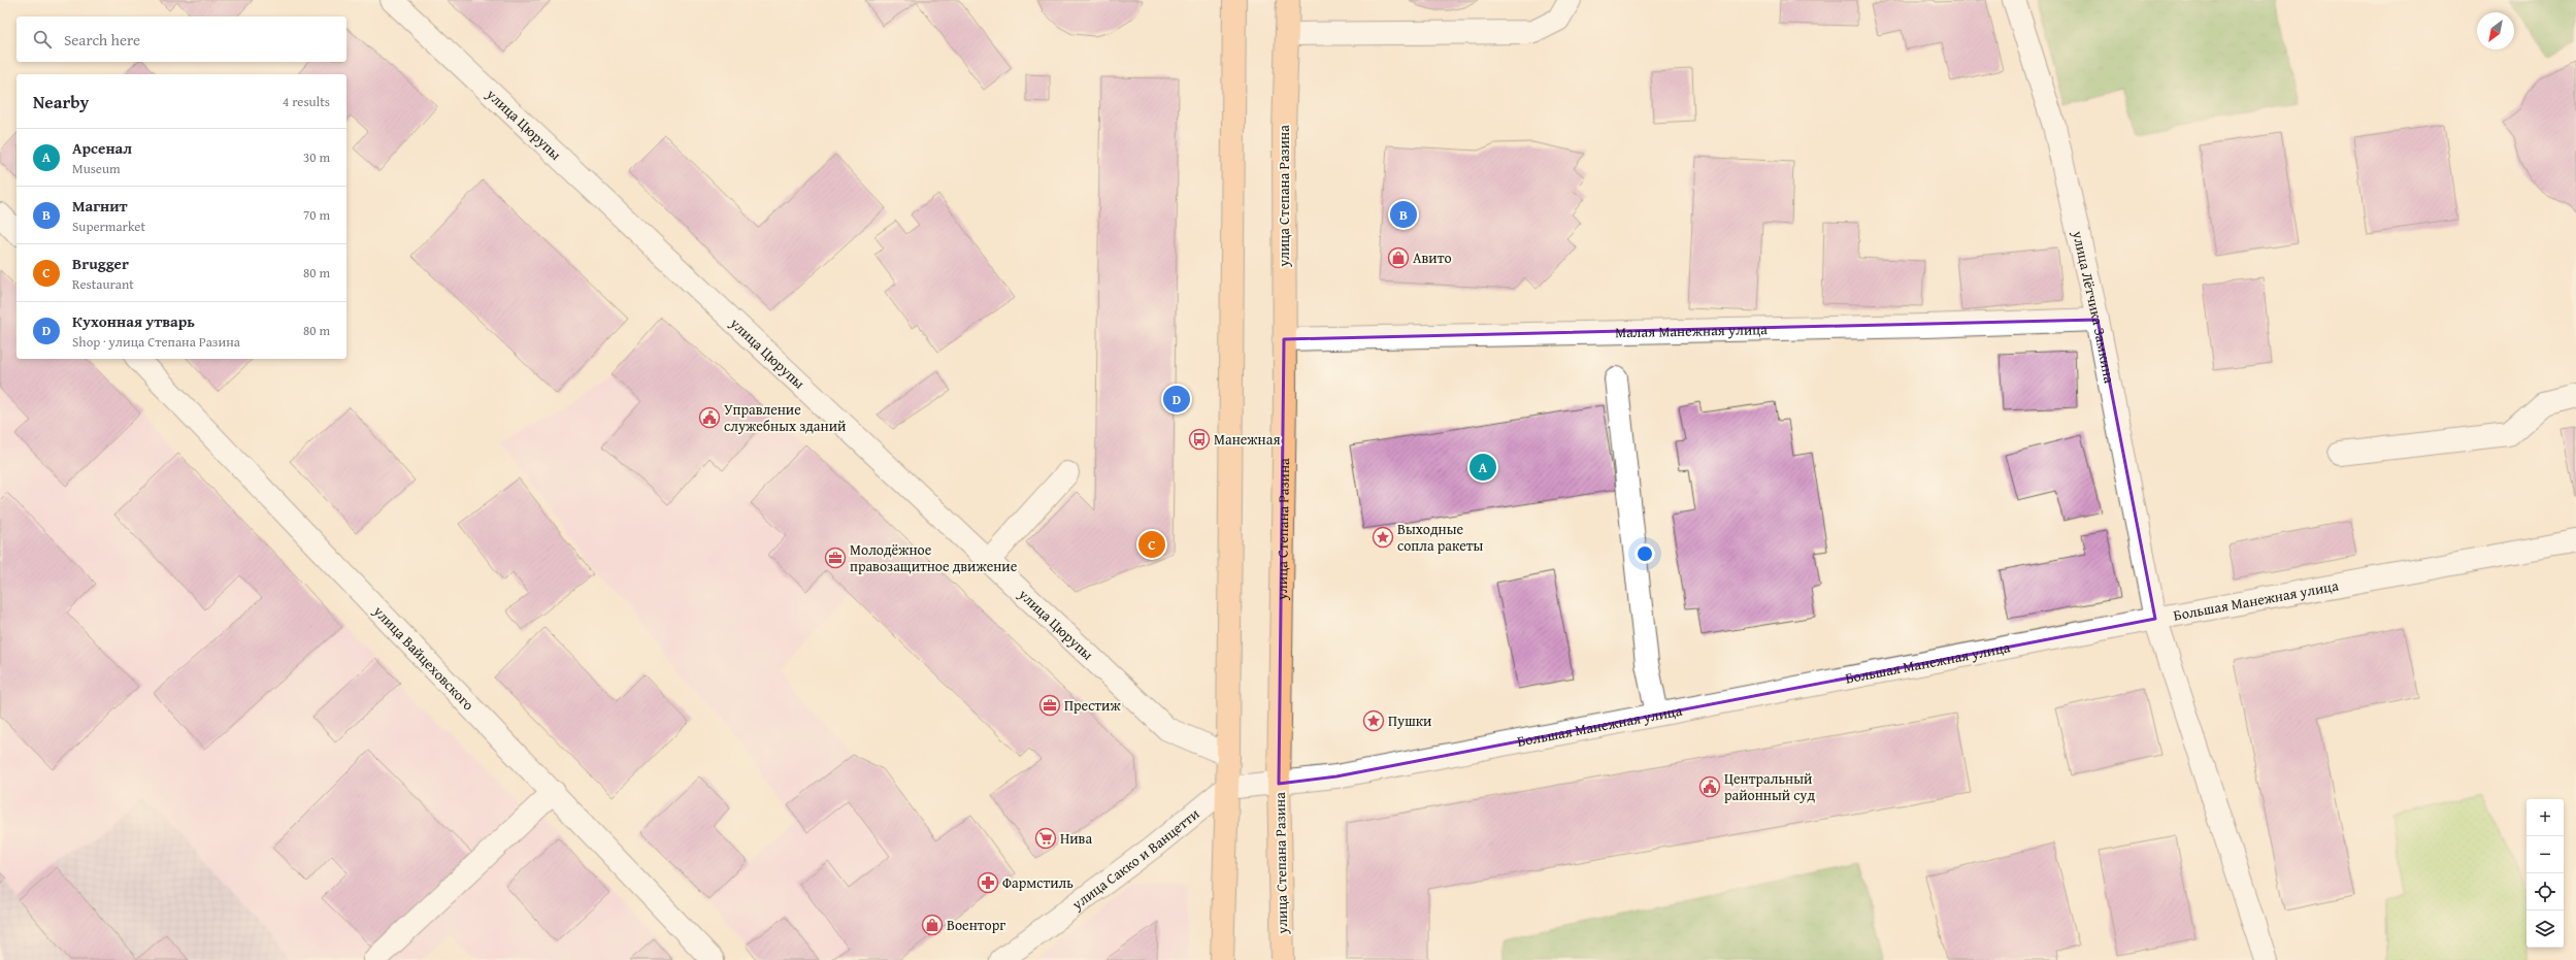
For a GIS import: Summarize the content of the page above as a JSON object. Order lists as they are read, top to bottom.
{
  "streets": {
    "main road": ["улица Степана Разина"],
    "street": [
      "улица Цюрупы",
      "улица Лётчика Замкина",
      "Малая Манежная улица",
      "Большая Манежная улица",
      "улица Вайцеховского",
      "улица Сакко и Ванцетти"
    ]
  },
  "crossings": [
    ["улица Степана Разина", "Малая Манежная улица"],
    ["улица Степана Разина", "Большая Манежная улица"],
    ["улица Лётчика Замкина", "Малая Манежная улица"],
    ["улица Лётчика Замкина", "Большая Манежная улица"]
  ],
  "places": {
    "shop": ["Авито", "Военторг"],
    "public building": ["Управление служебных зданий", "Центральный районный суд"],
    "bus stop": ["Манежная"],
    "place": ["Выходные сопла ракеты", "Пушки"],
    "office": ["Молодёжное правозащитное движение", "Престиж"],
    "supermarket": ["Нива"],
    "pharmacy": ["Фармстиль"]
  },
  "north": "bottom left",
  "page": {
    "search": "Search here",
    "heading": ["Nearby", "4 results"],
    "list": [
      {
        "mark": "A",
        "name": "Арсенал",
        "note": "Museum",
        "value": "30 m"
      },
      {
        "mark": "B",
        "name": "Магнит",
        "note": "Supermarket",
        "value": "70 m"
      },
      {
        "mark": "C",
        "name": "Brugger",
        "note": "Restaurant",
        "value": "80 m"
      },
      {
        "mark": "D",
        "name": "Кухонная утварь",
        "note": "Shop · улица Степана Разина",
        "value": "80 m"
      }
    ],
    "pins": [
      "B",
      "D",
      "A",
      "C"
    ],
    "map_buttons": ["+", "−"]
  }
}
